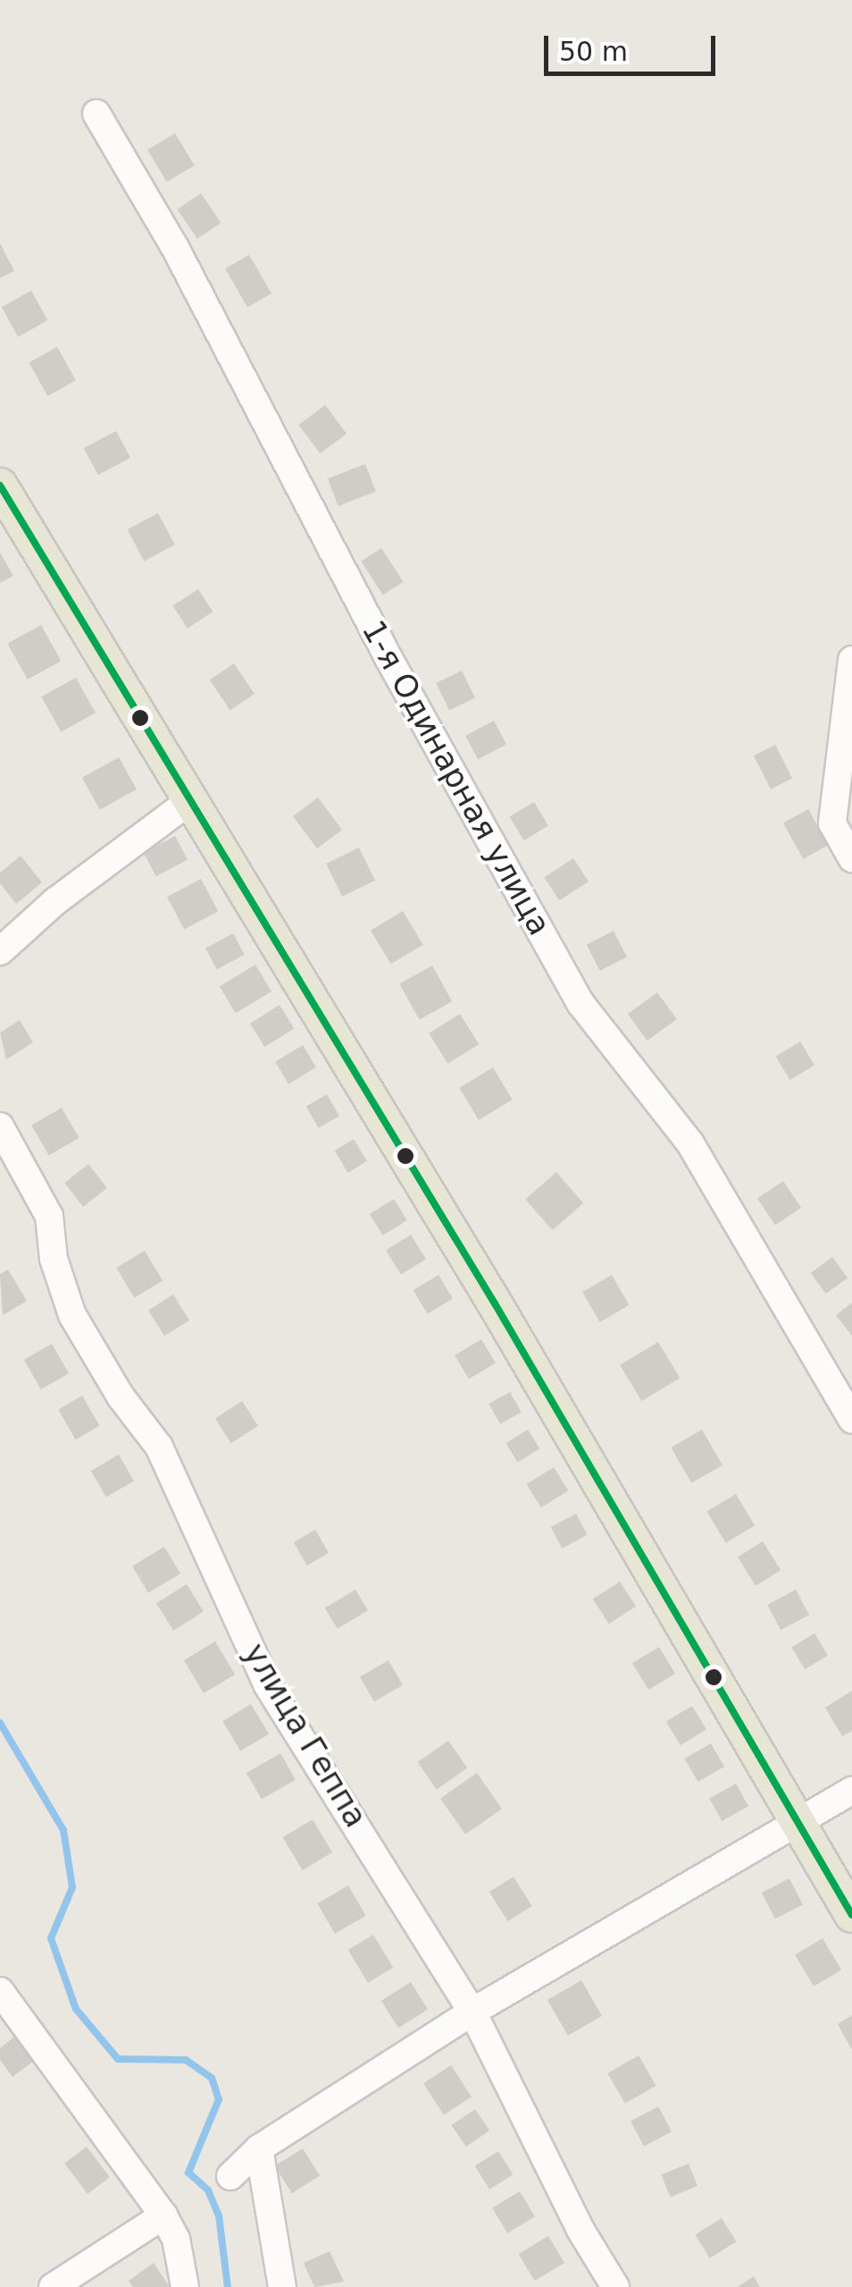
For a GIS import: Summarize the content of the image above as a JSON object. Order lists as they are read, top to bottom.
{
  "streets": {
    "street": ["1-я Одинарная улица", "улица Геппа"]
  },
  "scale_bar": "50 m"
}
